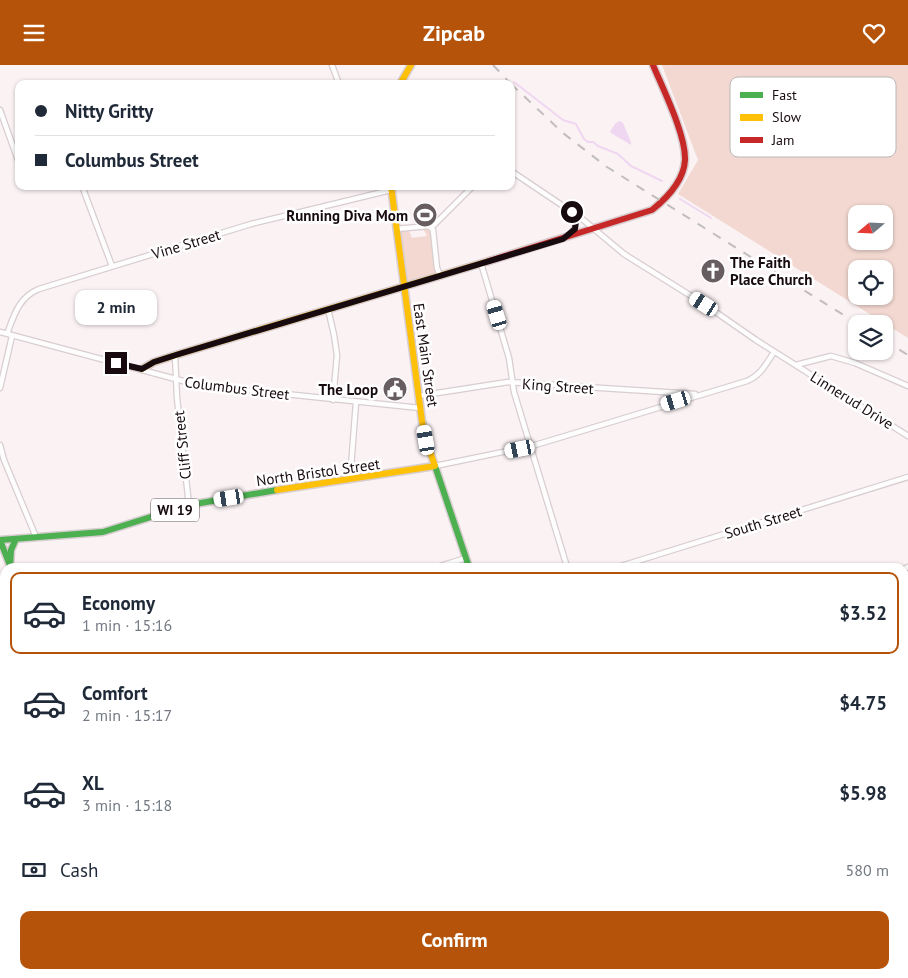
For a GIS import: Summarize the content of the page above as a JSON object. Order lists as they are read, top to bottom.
{
  "streets": {
    "main road": ["East Main Street", "North Bristol Street", "WI 19"],
    "street": [
      "Vine Street",
      "King Street",
      "Columbus Street",
      "Linnerud Drive",
      "Cliff Street",
      "South Street"
    ]
  },
  "crossings": [
    ["Vine Street", "Columbus Street"],
    ["East Main Street", "King Street"],
    ["East Main Street", "Columbus Street"],
    ["East Main Street", "North Bristol Street"],
    ["Columbus Street", "Cliff Street"],
    ["Cliff Street", "North Bristol Street"],
    ["North Bristol Street", "WI 19"]
  ],
  "places": {
    "sports": ["Running Diva Mom"],
    "church": ["The Faith Place Church"],
    "public building": ["The Loop"]
  },
  "legend": ["Fast", "Slow", "Jam"],
  "north": "left",
  "page": {
    "header": "Zipcab",
    "banner": ["Nitty Gritty", "Columbus Street"],
    "bubble": "2 min",
    "list": [
      {
        "name": "Economy",
        "note": "1 min · 15:16",
        "value": "$3.52"
      },
      {
        "name": "Comfort",
        "note": "2 min · 15:17",
        "value": "$4.75"
      },
      {
        "name": "XL",
        "note": "3 min · 15:18",
        "value": "$5.98"
      }
    ],
    "pay": ["Cash", "580 m"],
    "buttons": "Confirm"
  }
}
